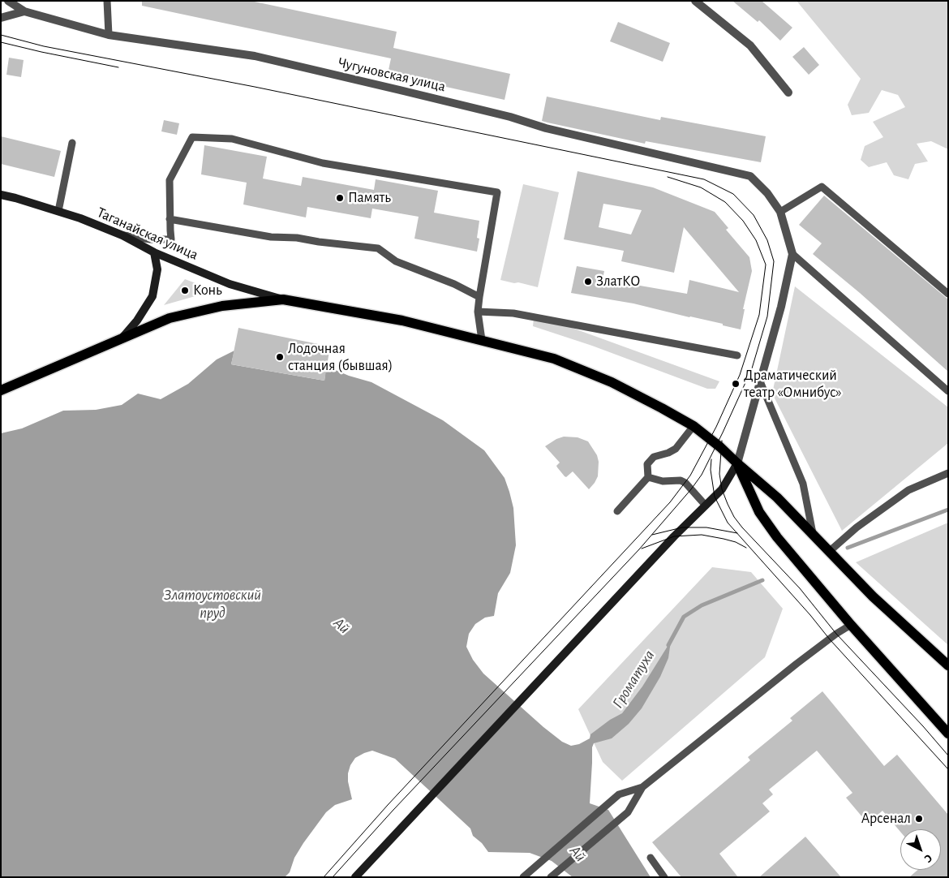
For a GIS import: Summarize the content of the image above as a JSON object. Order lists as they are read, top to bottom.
{
  "streets": {
    "main road": ["Таганайская улица"],
    "street": ["Чугуновская улица"]
  },
  "water": ["Златоустовский пруд", "Ай", "Громатуха"],
  "places": [
    "Память",
    "ЗлатКО",
    "Конь",
    "Лодочная станция (бывшая)",
    "Драматический театр «Омнибус»",
    "Арсенал"
  ],
  "north": "bottom right"
}
